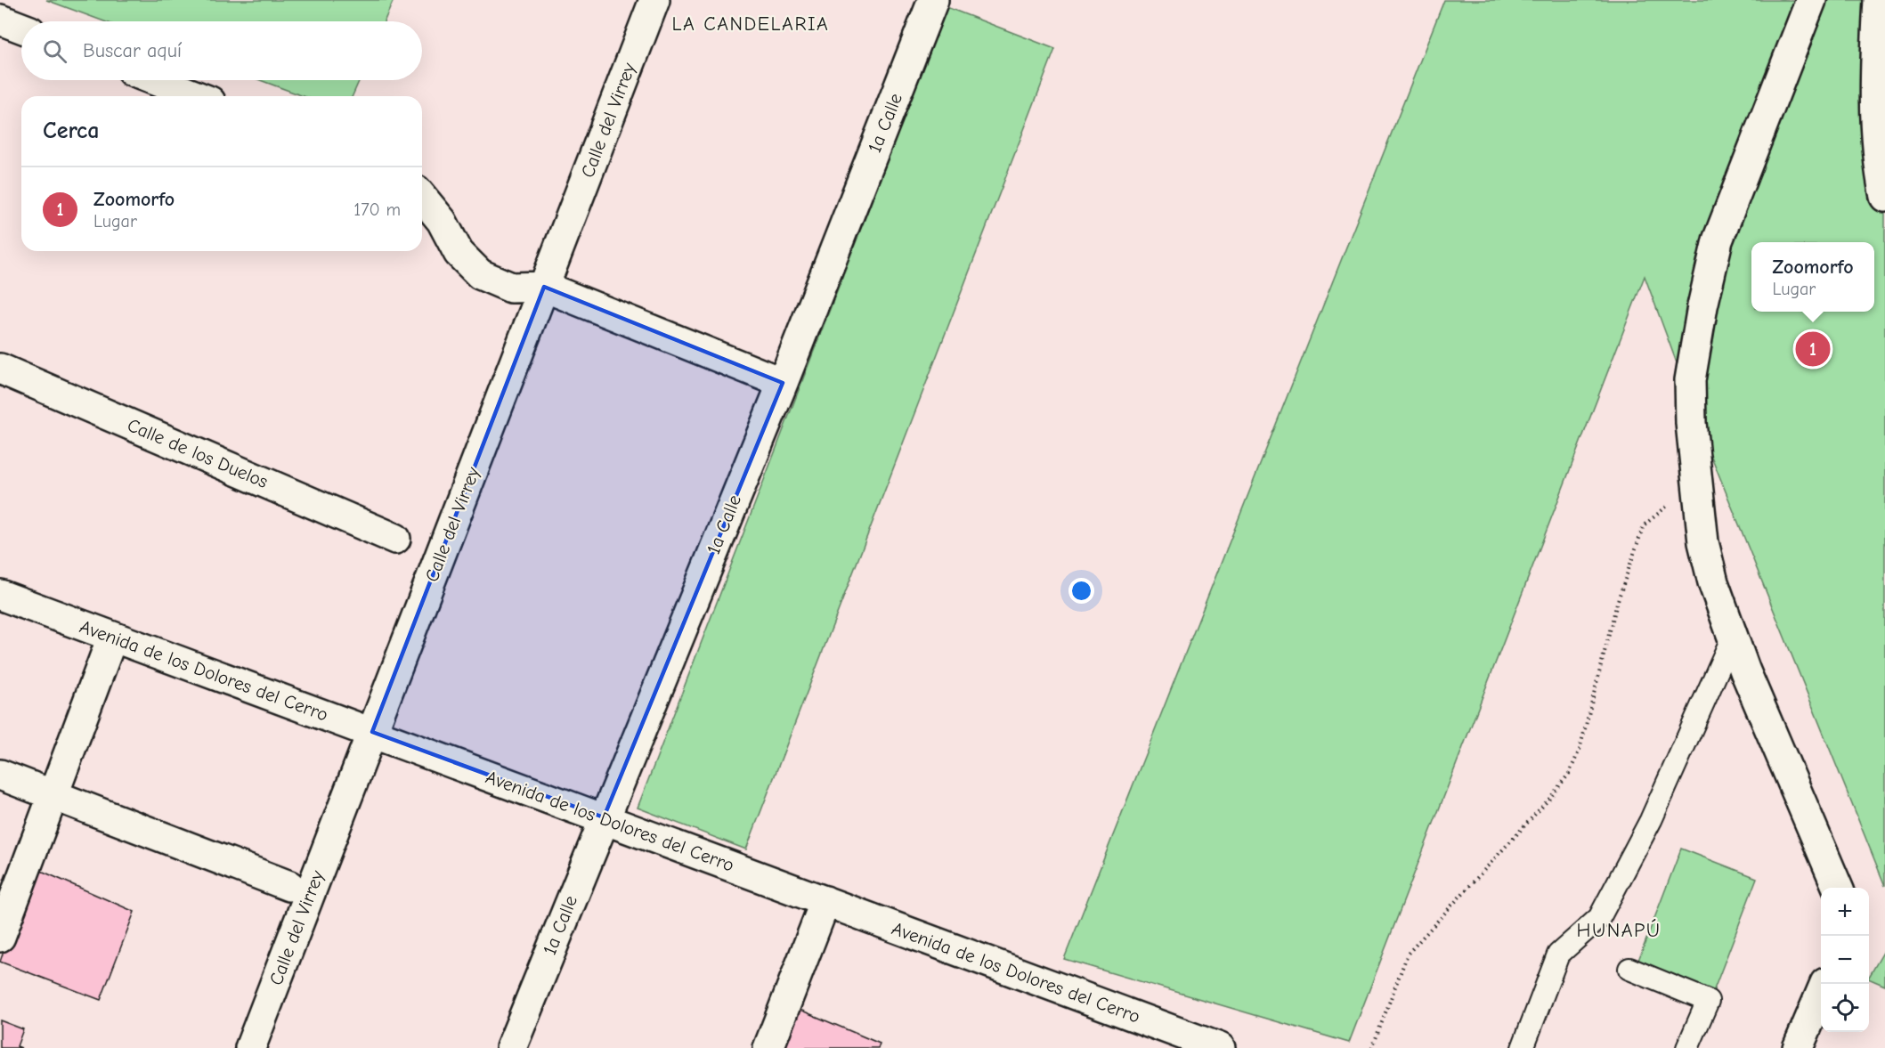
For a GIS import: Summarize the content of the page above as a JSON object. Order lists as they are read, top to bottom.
{
  "streets": {
    "street": [
      "Calle del Virrey",
      "1a Calle",
      "Calle de los Duelos",
      "Avenida de los Dolores del Cerro"
    ]
  },
  "crossings": [
    ["Calle del Virrey", "Avenida de los Dolores del Cerro"],
    ["1a Calle", "Avenida de los Dolores del Cerro"]
  ],
  "districts": ["LA CANDELARIA", "HUNAPÚ"],
  "page": {
    "search": "Buscar aquí",
    "heading": "Cerca",
    "list": [
      {
        "mark": "1",
        "name": "Zoomorfo",
        "note": "Lugar",
        "value": "170 m"
      }
    ],
    "popup": ["Zoomorfo", "Lugar"],
    "pins": "1",
    "map_buttons": ["+", "−"]
  }
}
